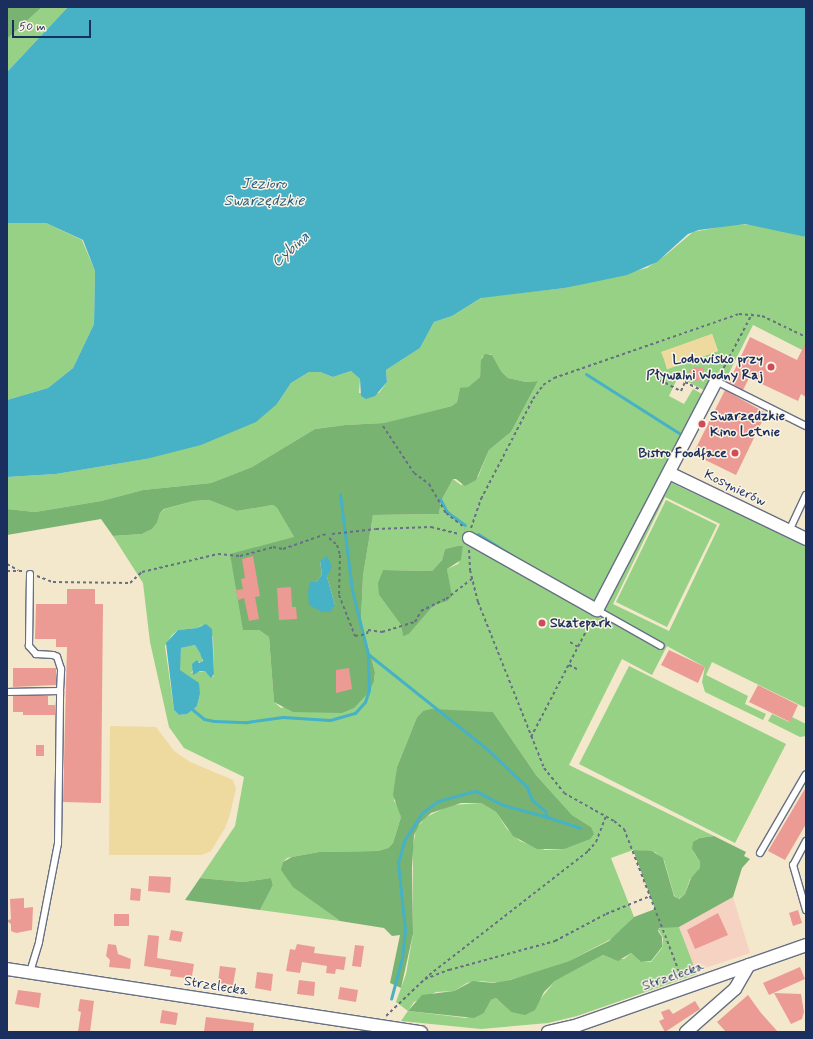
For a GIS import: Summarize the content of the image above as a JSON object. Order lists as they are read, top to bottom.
{
  "streets": {
    "street": ["Kosynierów", "Strzelecka"]
  },
  "water": ["Jezioro Swarzędzkie", "Cybina"],
  "places": [
    "Lodowisko przy Pływalni Wodny Raj",
    "Swarzędzkie Kino Letnie",
    "Bistro Foodface",
    "Skatepark"
  ],
  "scale_bar": "50 m"
}
